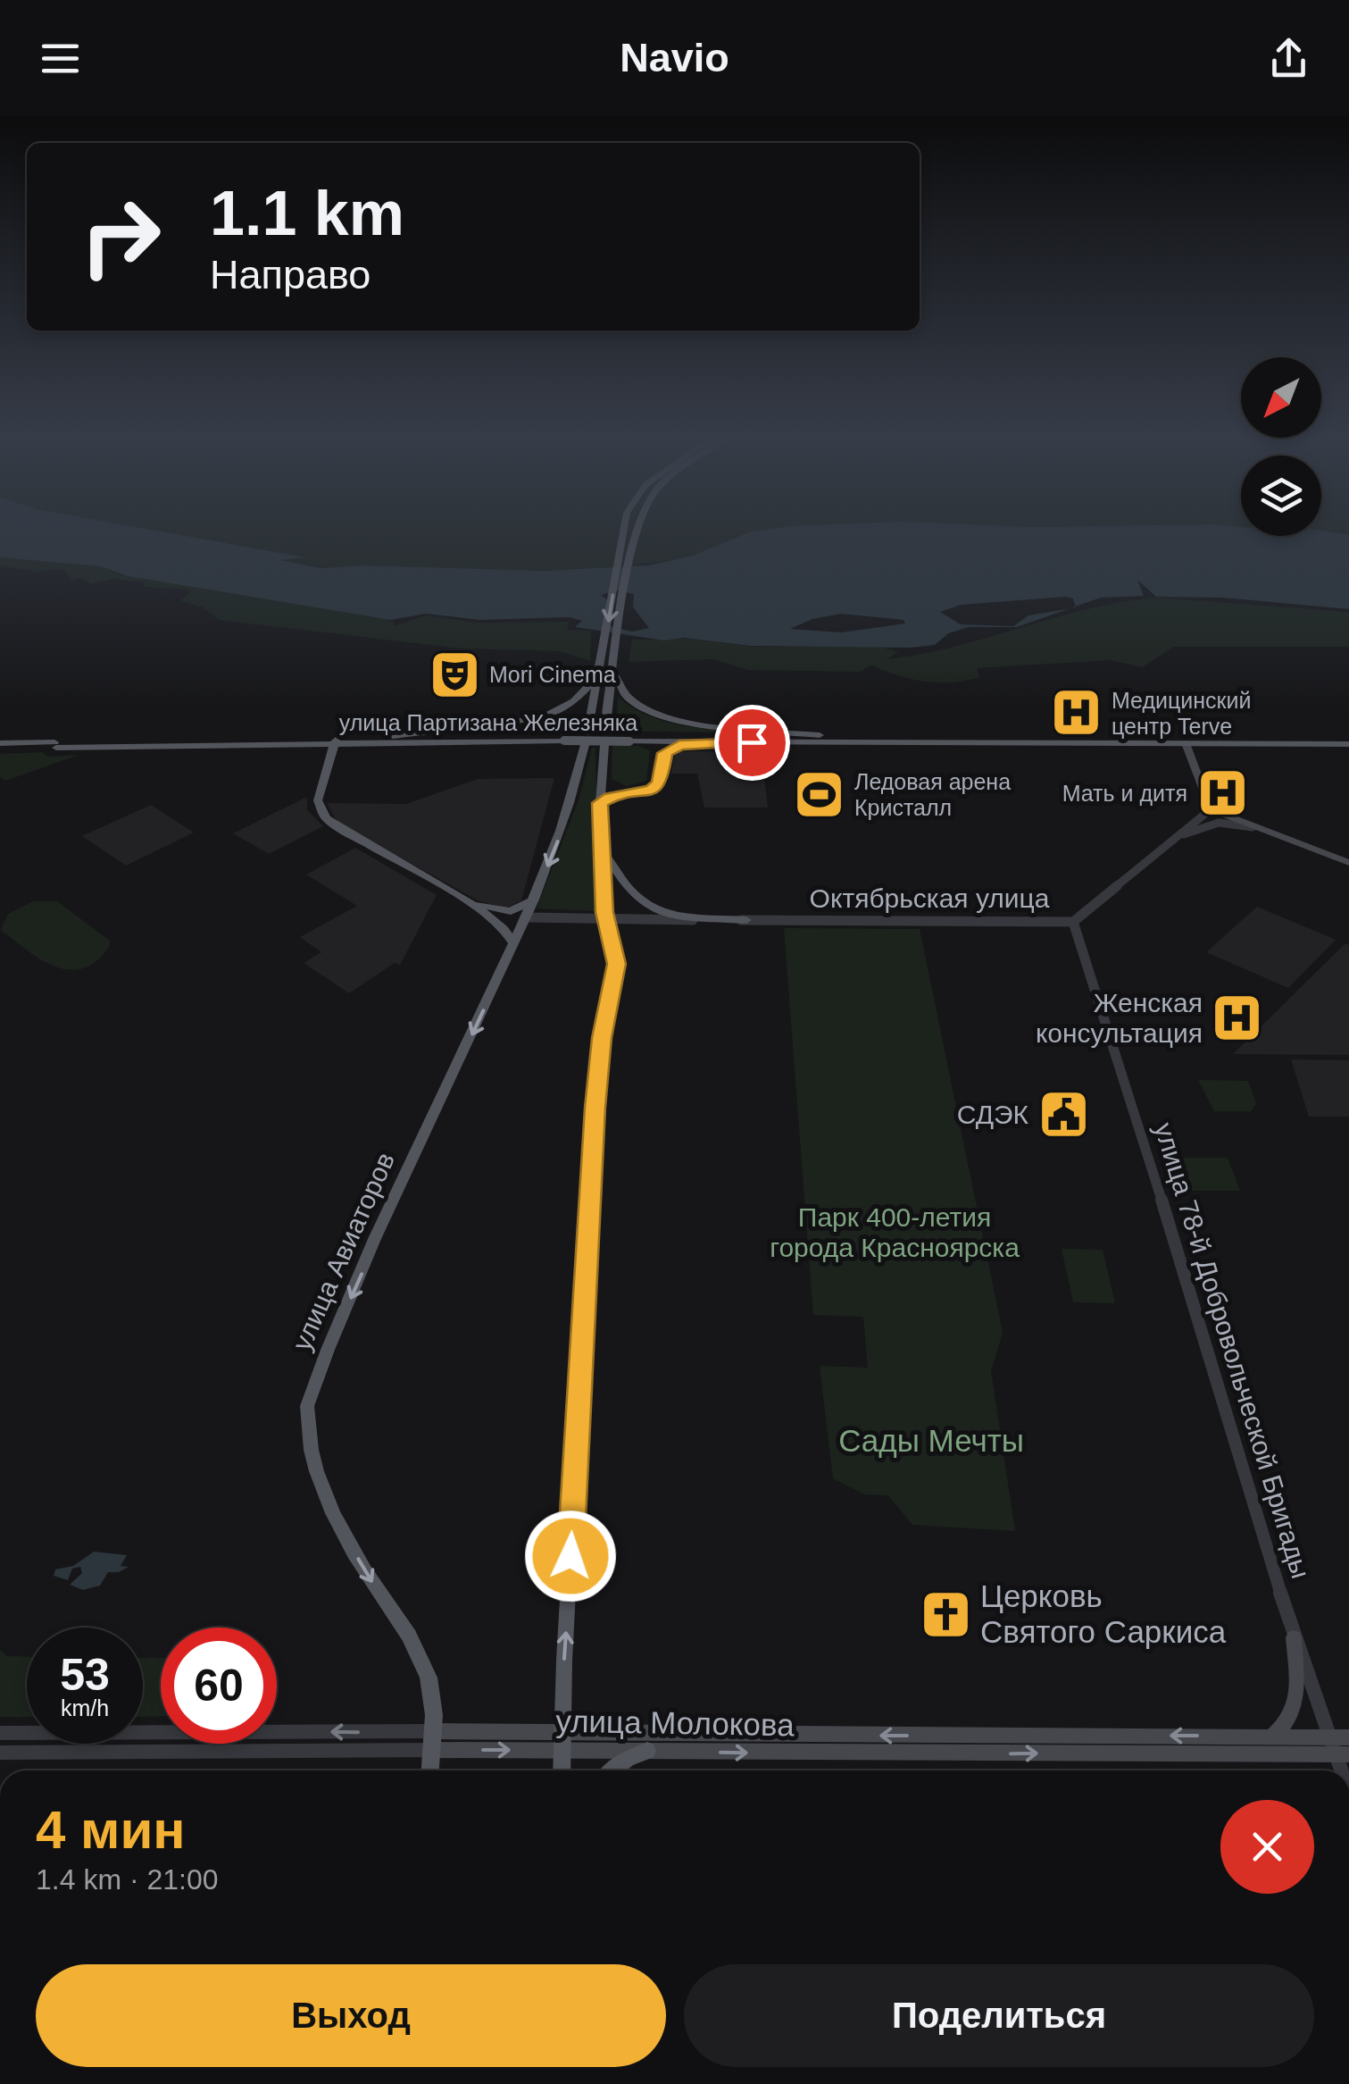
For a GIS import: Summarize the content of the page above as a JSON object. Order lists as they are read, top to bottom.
{
  "streets": {
    "main road": ["улица Партизана Железняка", "улица Авиаторов", "улица Молокова"],
    "street": ["Октябрьская улица", "улица 78-й Добровольческой Бригады"]
  },
  "crossings": [
    ["Октябрьская улица", "улица 78-й Добровольческой Бригады"],
    ["улица Авиаторов", "улица Молокова"],
    ["улица 78-й Добровольческой Бригады", "улица Молокова"]
  ],
  "one_way": ["улица Авиаторов"],
  "parks": ["Парк 400-летия города Красноярска", "Сады Мечты"],
  "places": {
    "theatre": ["Mori Cinema"],
    "hospital": ["Медицинский центр Terve", "Мать и дитя", "Женская консультация"],
    "sports": ["Ледовая арена Кристалл"],
    "public building": ["СДЭК"],
    "church": ["Церковь Святого Саркиса"]
  },
  "north": "bottom left",
  "page": {
    "header": "Navio",
    "turn": ["1.1 km", "Направо"],
    "speed": "53 km/h",
    "limit": "60",
    "heading": ["4 мин", "1.4 km · 21:00"],
    "buttons": ["Выход", "Поделиться"]
  }
}
